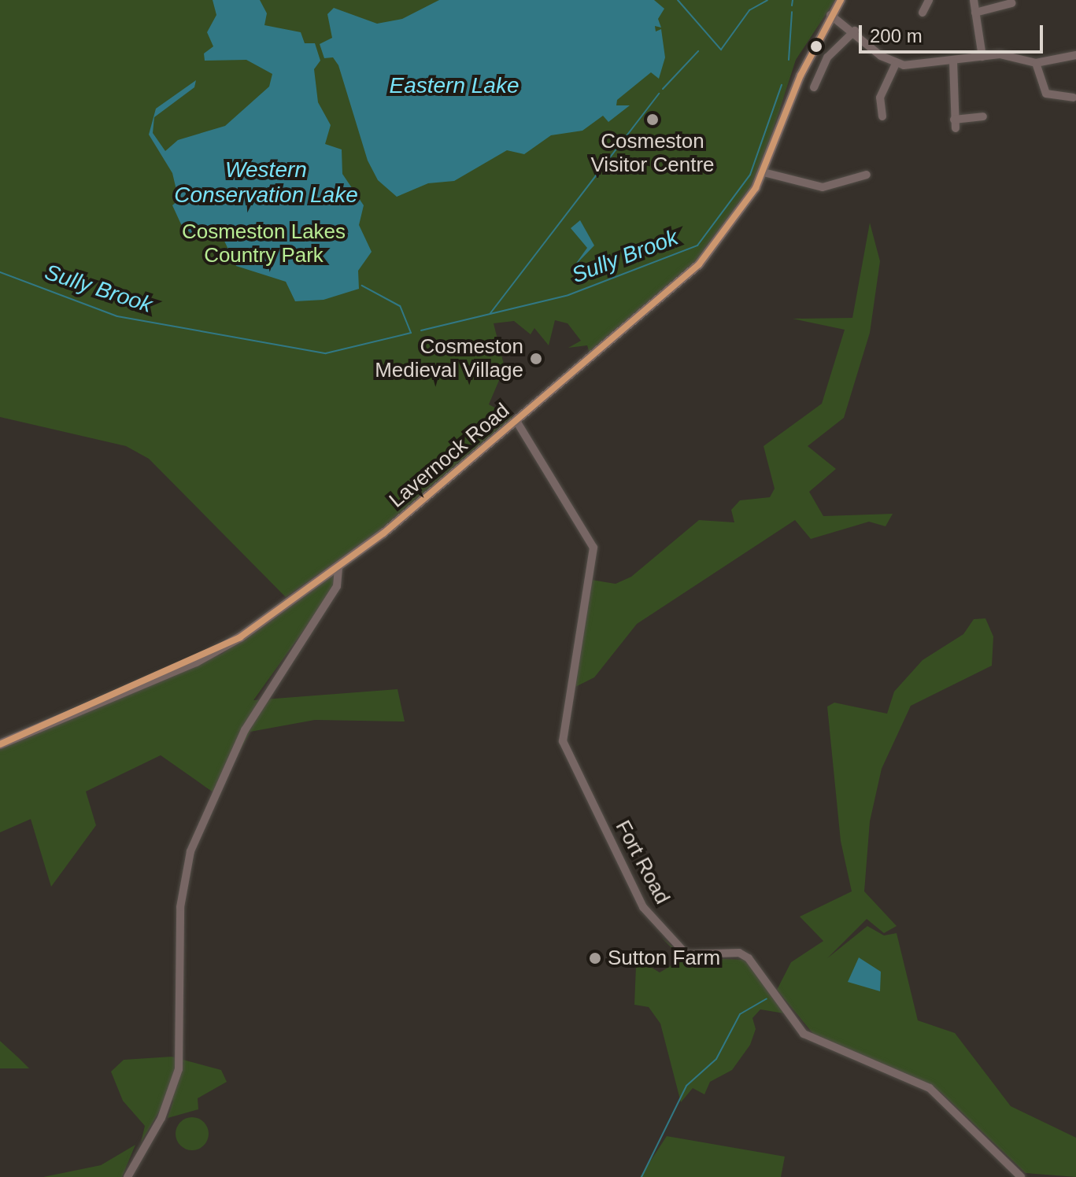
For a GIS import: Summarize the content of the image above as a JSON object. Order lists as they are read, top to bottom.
{
  "streets": {
    "main road": ["Lavernock Road"],
    "street": ["Fort Road"]
  },
  "crossings": [
    ["Lavernock Road", "Fort Road"]
  ],
  "water": ["Eastern Lake", "Western Conservation Lake", "Sully Brook"],
  "parks": ["Cosmeston Lakes Country Park"],
  "places": ["Cosmeston Visitor Centre", "Cosmeston Medieval Village", "Sutton Farm"],
  "scale_bar": "200 m"
}
